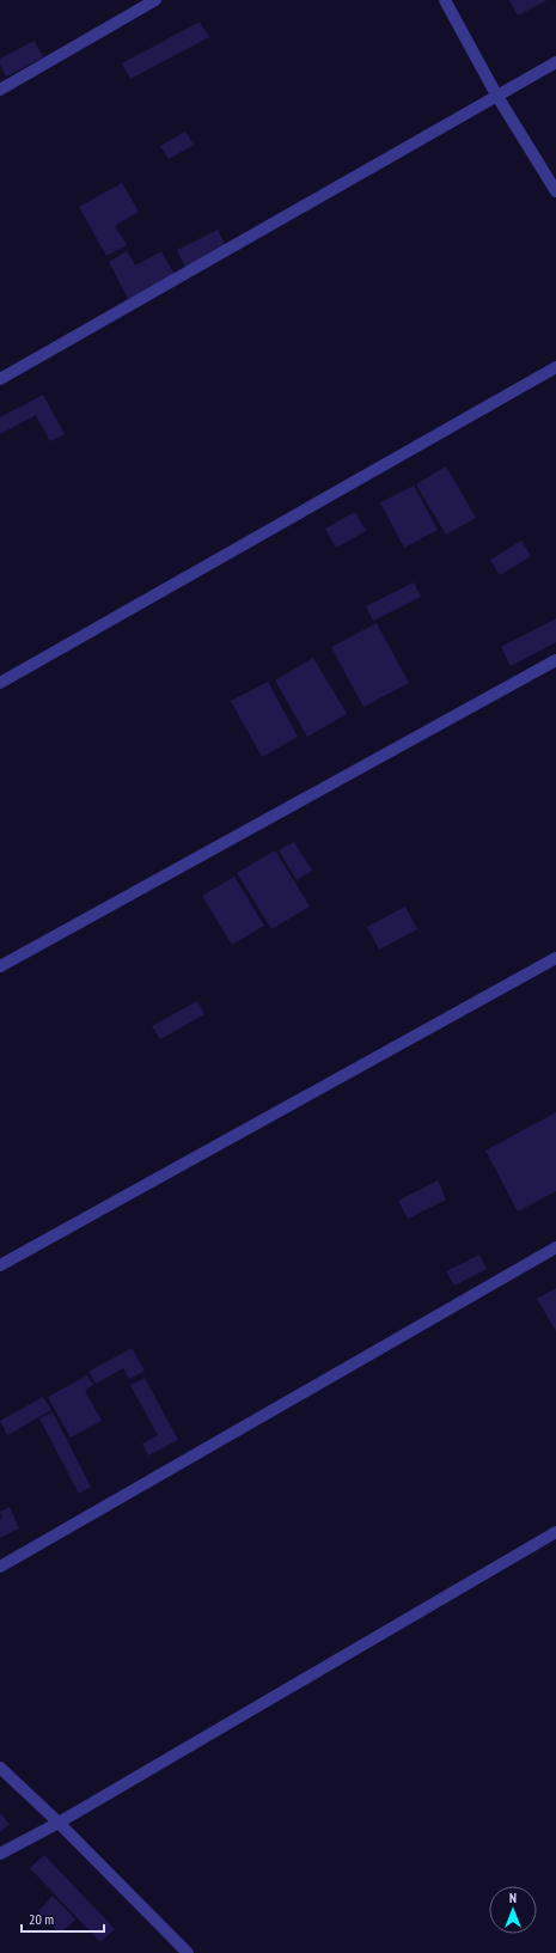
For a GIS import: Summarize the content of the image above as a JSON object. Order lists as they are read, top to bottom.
{
  "scale_bar": "20 m",
  "north": "top"
}
